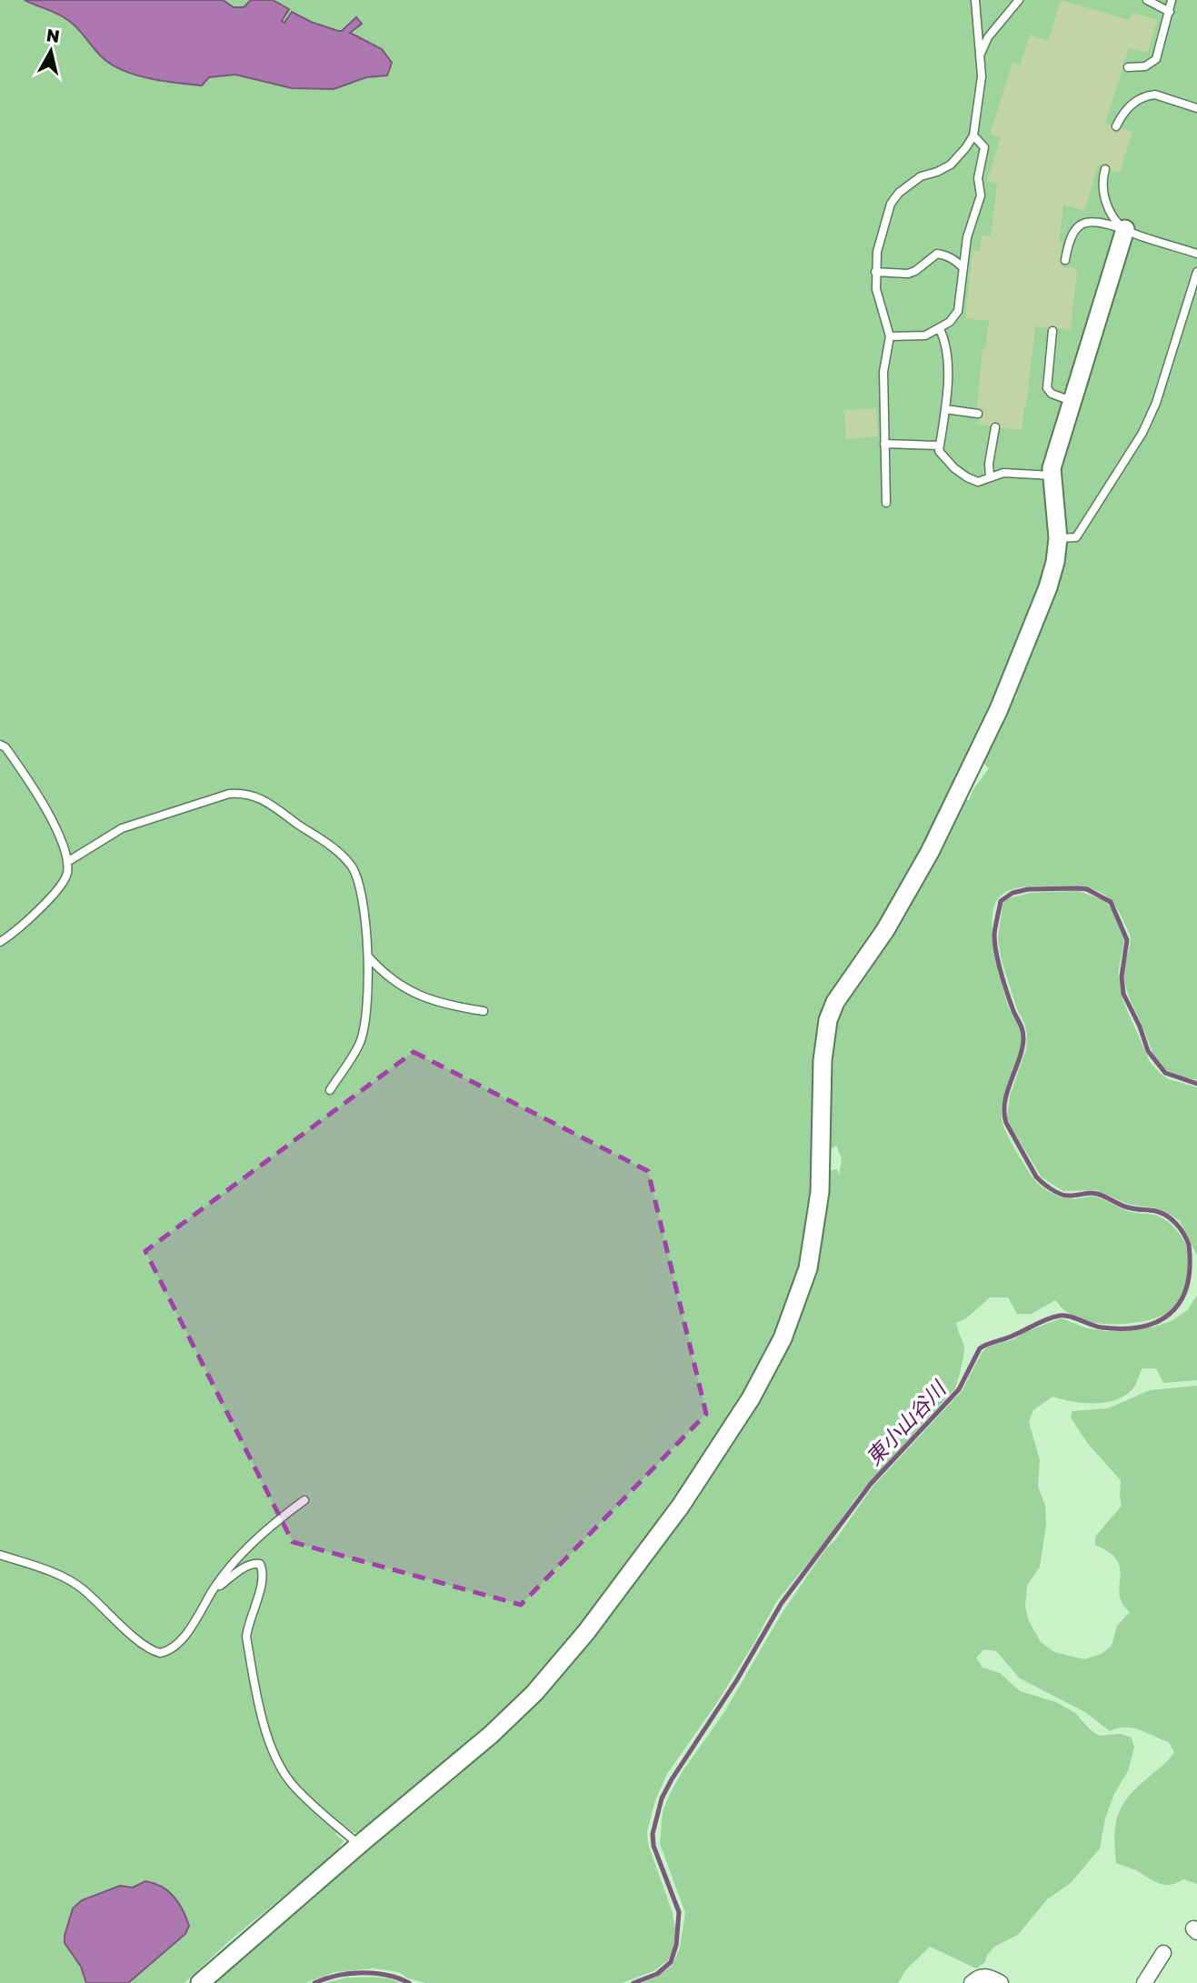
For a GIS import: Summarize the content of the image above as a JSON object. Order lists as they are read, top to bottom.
{
  "water": ["東小山谷川"],
  "north": "top"
}
